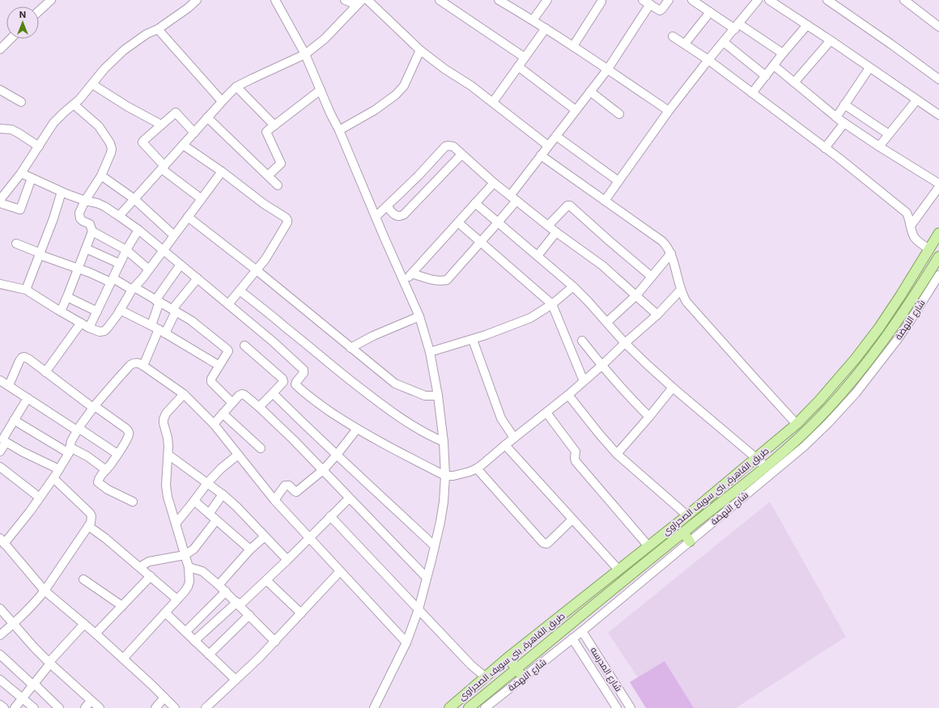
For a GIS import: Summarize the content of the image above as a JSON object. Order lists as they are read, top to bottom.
{
  "streets": {
    "main road": ["طريق القاهرة, بنى سويف الصحراوى"],
    "street": ["شارع النهضة", "شارع المدرسه"]
  },
  "crossings": [
    ["شارع النهضة", "طريق القاهرة, بنى سويف الصحراوى"],
    ["شارع النهضة", "شارع المدرسه"]
  ],
  "north": "top"
}
